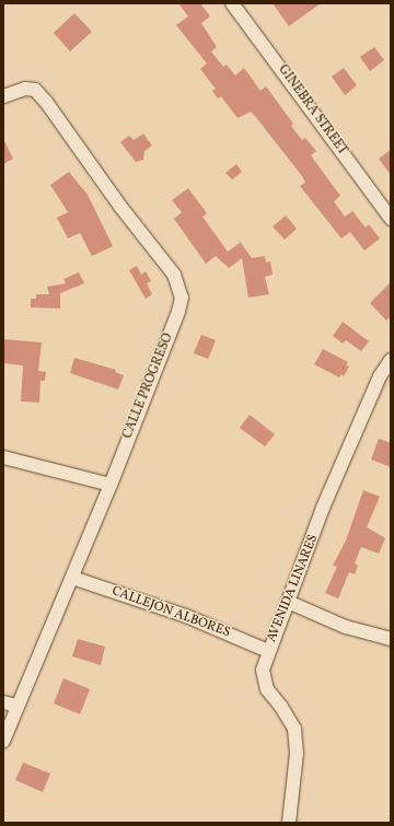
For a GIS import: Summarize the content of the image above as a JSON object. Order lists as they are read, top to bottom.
{
  "streets": {
    "street": [
      "GINEBRA STREET",
      "CALLE PROGRESO",
      "AVENIDA LINARES",
      "CALLEJÓN ALBORES"
    ]
  },
  "crossings": [
    ["CALLE PROGRESO", "CALLEJÓN ALBORES"],
    ["AVENIDA LINARES", "CALLEJÓN ALBORES"]
  ]
}
